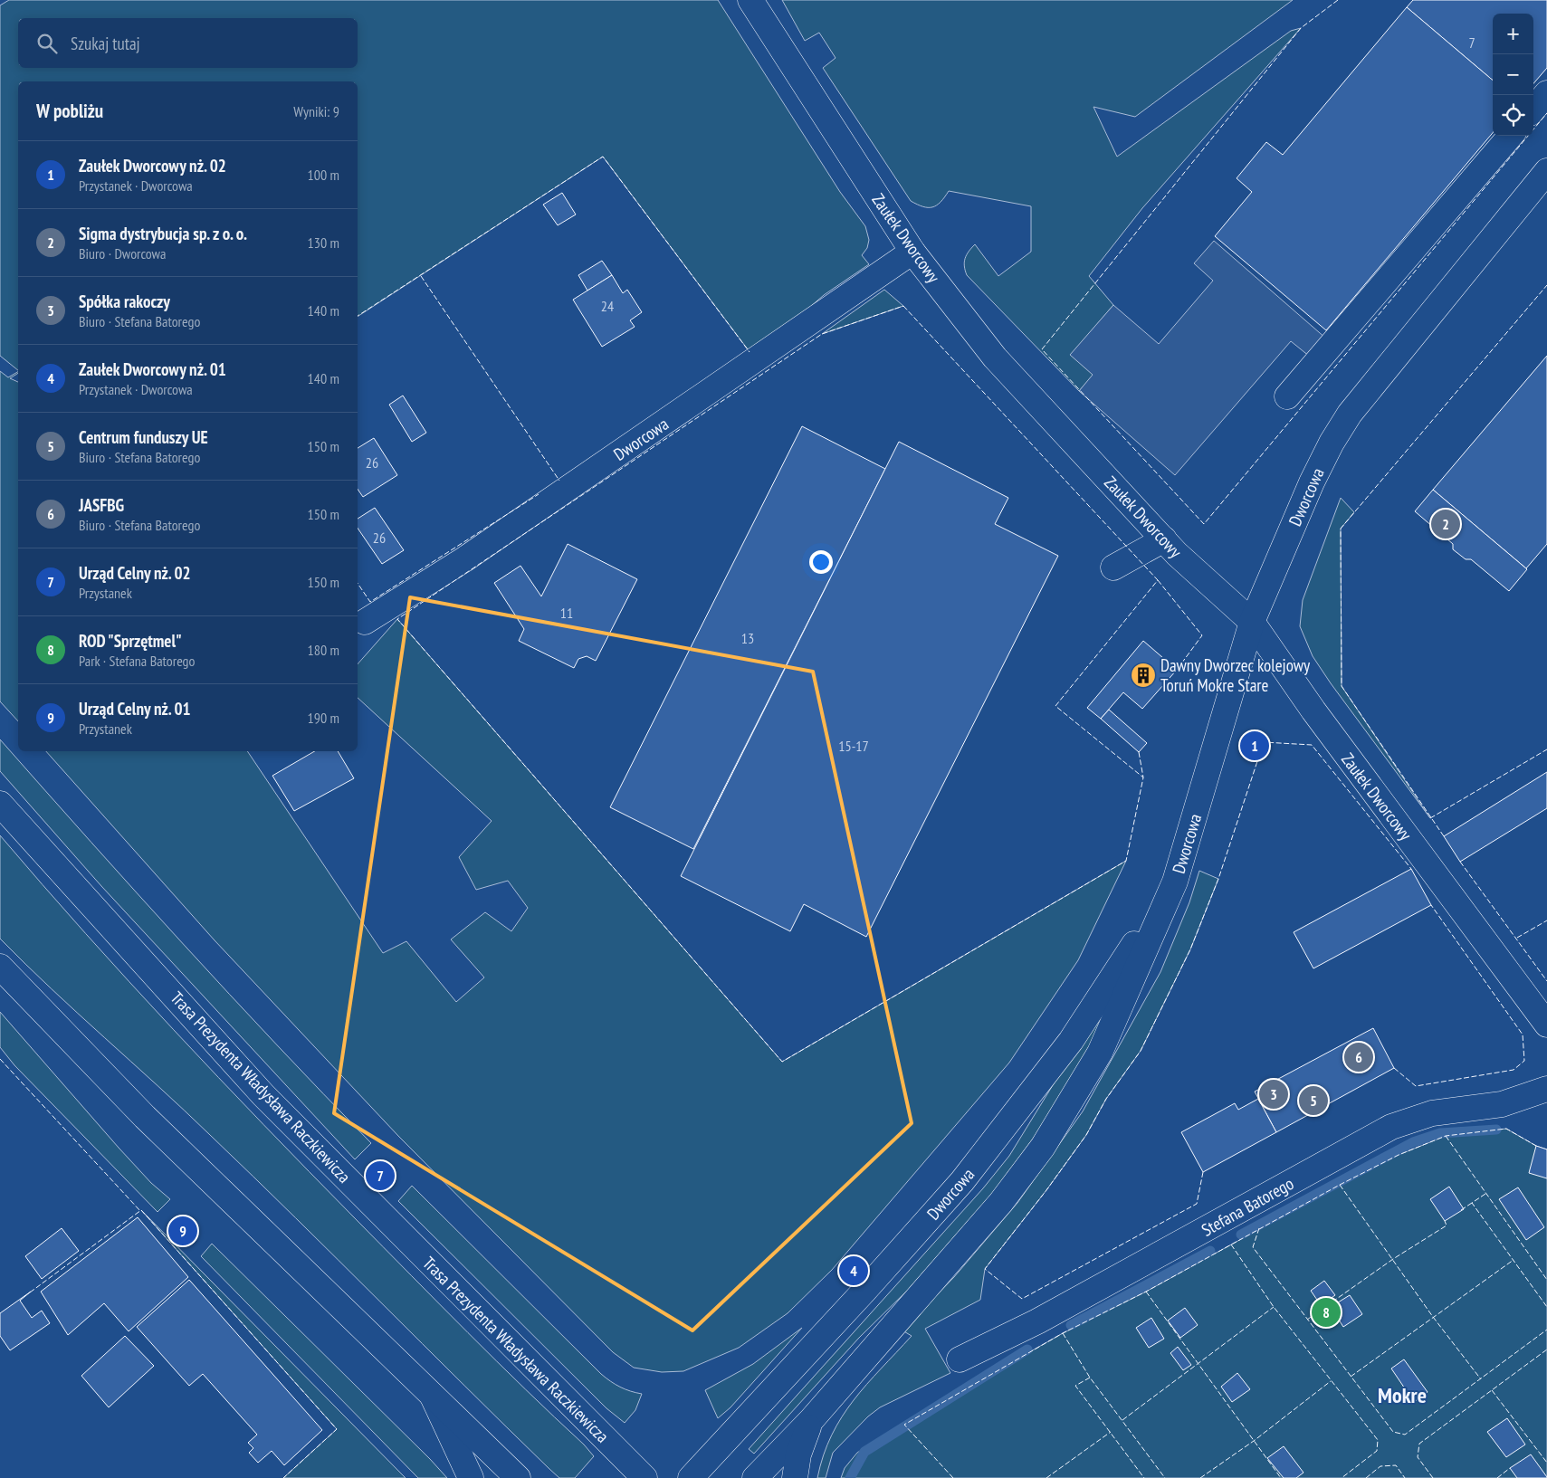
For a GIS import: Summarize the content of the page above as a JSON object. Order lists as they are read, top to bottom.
{
  "streets": {
    "street": [
      "Zaułek Dworcowy",
      "Dworcowa",
      "Trasa Prezydenta Władysława Raczkiewicza",
      "Stefana Batorego"
    ]
  },
  "crossings": [
    ["Zaułek Dworcowy", "Dworcowa"]
  ],
  "districts": ["Mokre"],
  "places": {
    "building": ["Dawny Dworzec kolejowy Toruń Mokre Stare"]
  },
  "house_numbers": [
    "7",
    "24",
    "26",
    "26",
    "11",
    "13",
    "15-17"
  ],
  "page": {
    "map_buttons": ["+", "−"],
    "search": "Szukaj tutaj",
    "heading": ["W pobliżu", "Wyniki: 9"],
    "list": [
      {
        "mark": "1",
        "name": "Zaułek Dworcowy nż. 02",
        "note": "Przystanek · Dworcowa",
        "value": "100 m"
      },
      {
        "mark": "2",
        "name": "Sigma dystrybucja sp. z o. o.",
        "note": "Biuro · Dworcowa",
        "value": "130 m"
      },
      {
        "mark": "3",
        "name": "Spółka rakoczy",
        "note": "Biuro · Stefana Batorego",
        "value": "140 m"
      },
      {
        "mark": "4",
        "name": "Zaułek Dworcowy nż. 01",
        "note": "Przystanek · Dworcowa",
        "value": "140 m"
      },
      {
        "mark": "5",
        "name": "Centrum funduszy UE",
        "note": "Biuro · Stefana Batorego",
        "value": "150 m"
      },
      {
        "mark": "6",
        "name": "JASFBG",
        "note": "Biuro · Stefana Batorego",
        "value": "150 m"
      },
      {
        "mark": "7",
        "name": "Urząd Celny nż. 02",
        "note": "Przystanek",
        "value": "150 m"
      },
      {
        "mark": "8",
        "name": "ROD \"Sprzętmel\"",
        "note": "Park · Stefana Batorego",
        "value": "180 m"
      },
      {
        "mark": "9",
        "name": "Urząd Celny nż. 01",
        "note": "Przystanek",
        "value": "190 m"
      }
    ],
    "pins": [
      "2",
      "1",
      "6",
      "3",
      "5",
      "7",
      "9",
      "4",
      "8"
    ]
  }
}
